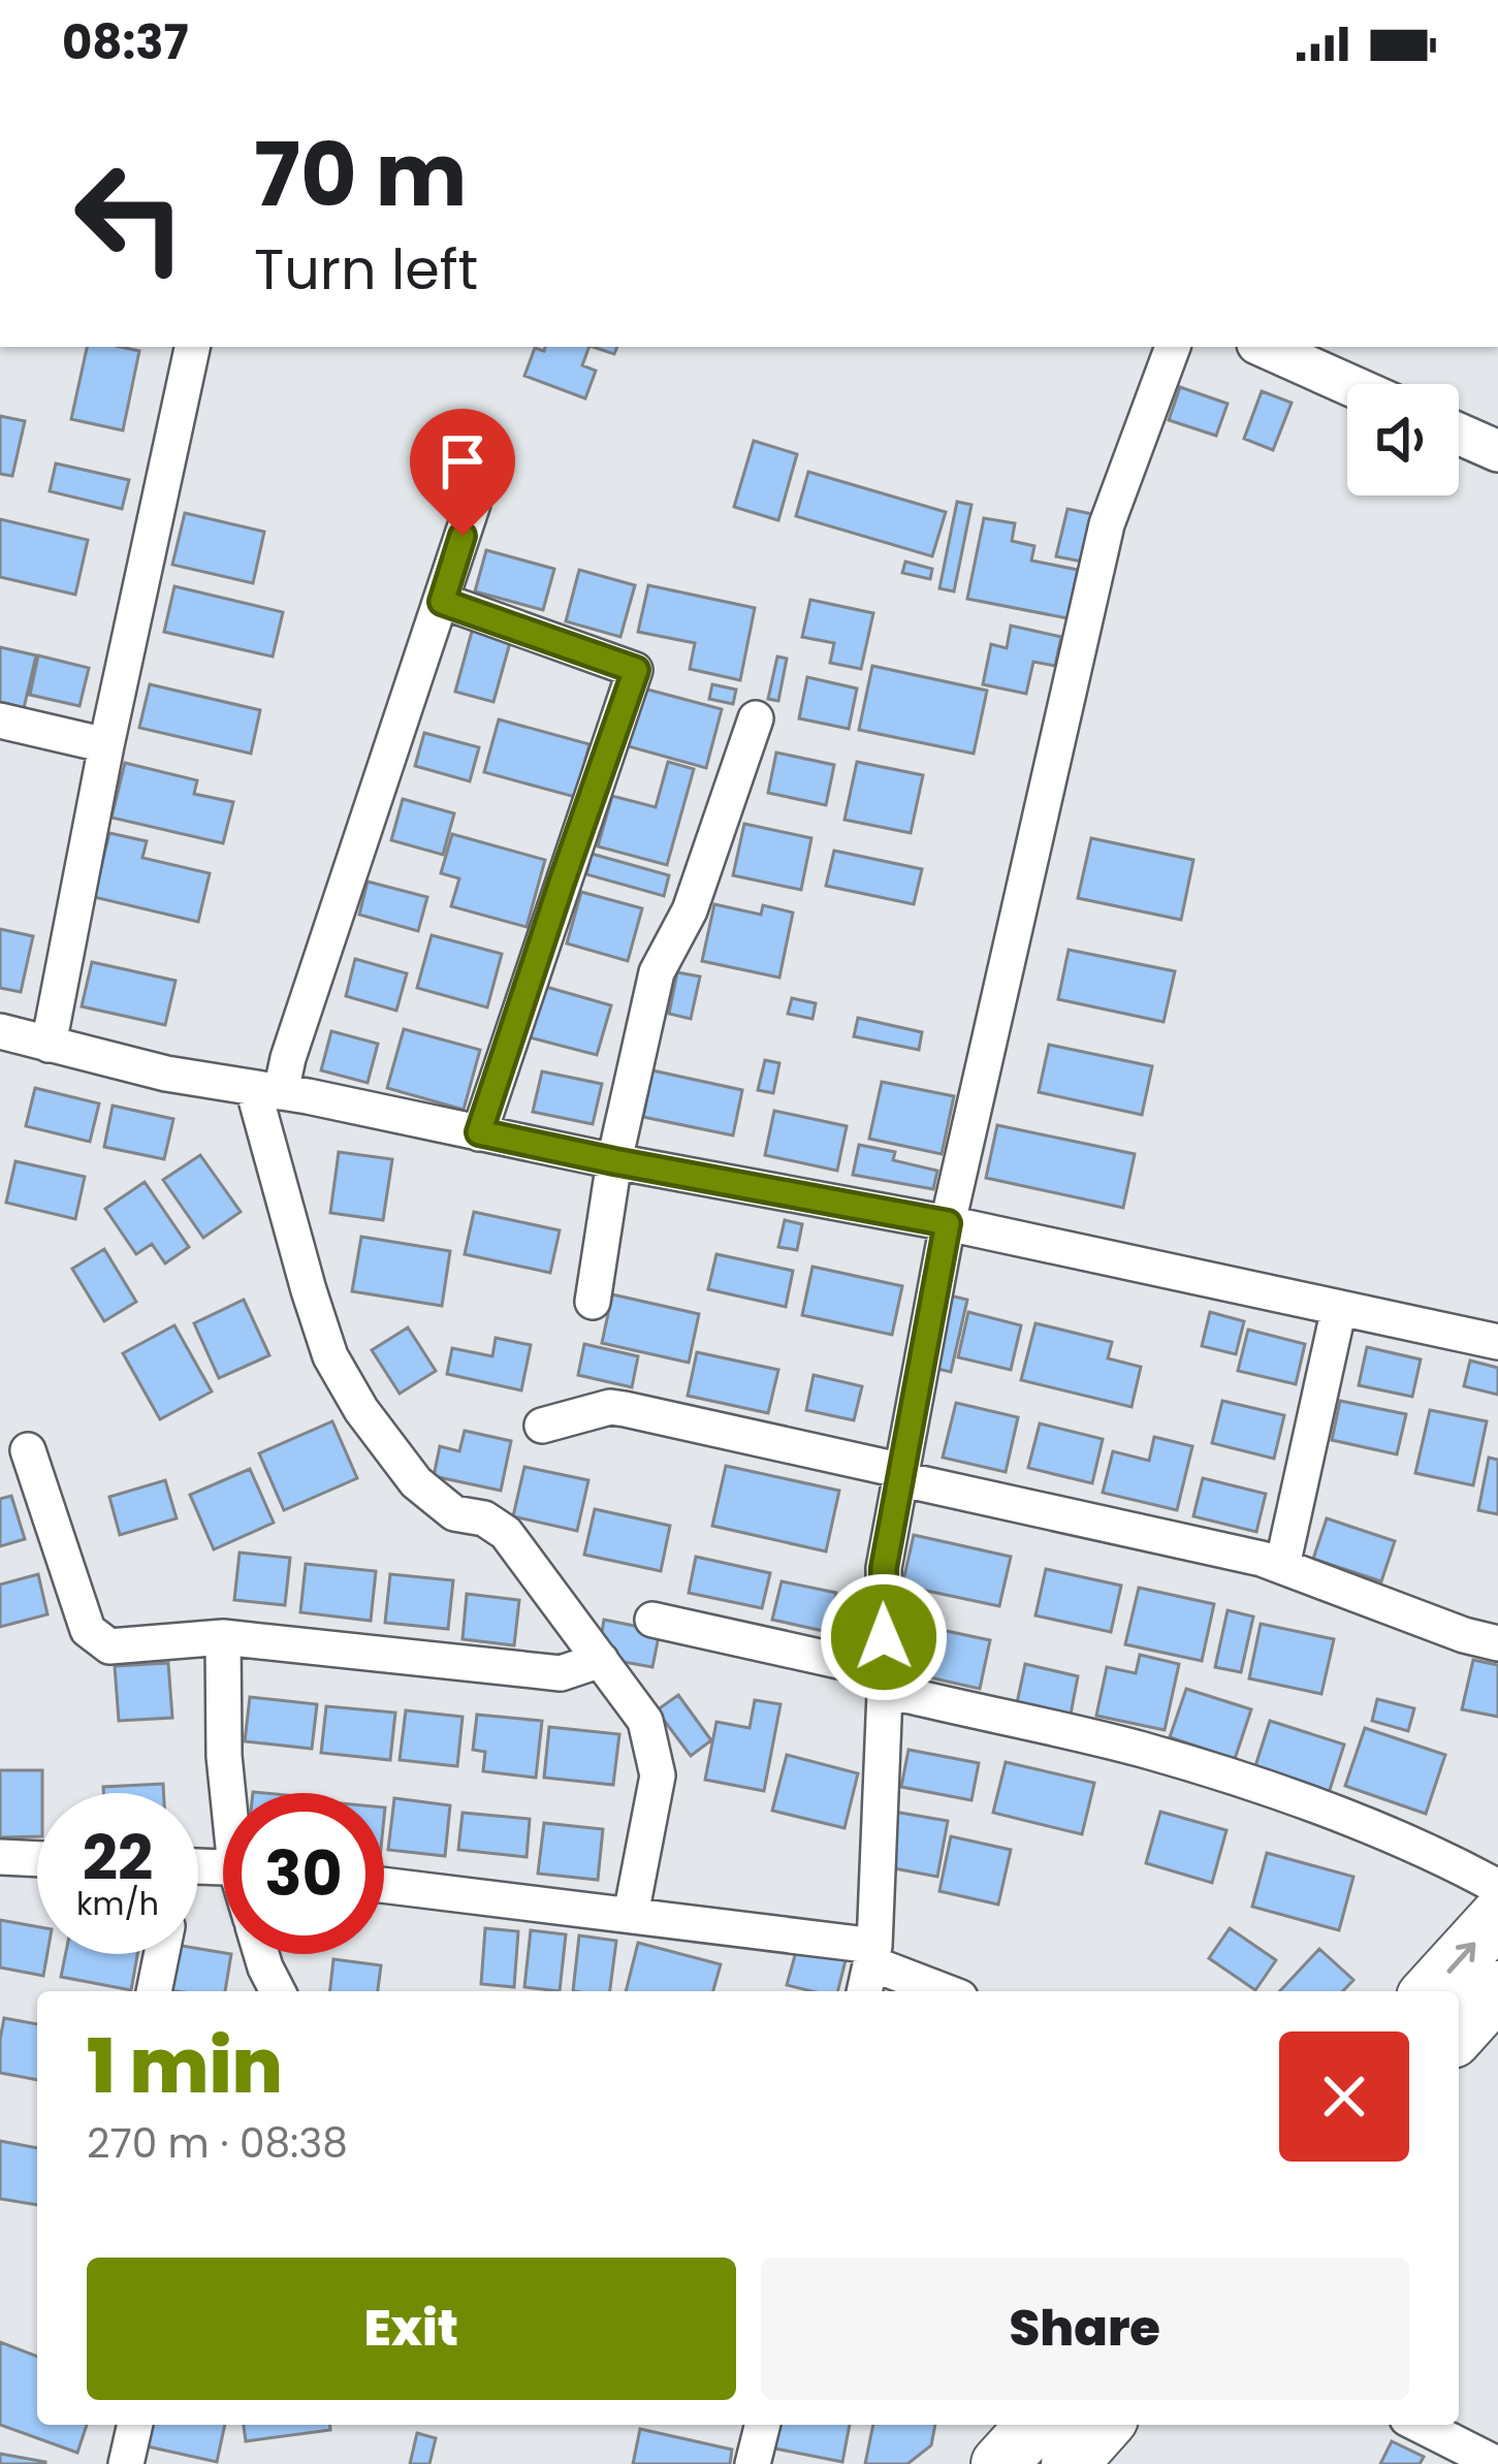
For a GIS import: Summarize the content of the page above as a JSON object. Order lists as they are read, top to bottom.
{
  "page": {
    "status": "08:37",
    "turn": ["70 m", "Turn left"],
    "speed": "22 km/h",
    "limit": "30",
    "heading": ["1 min", "270 m · 08:38"],
    "buttons": ["Exit", "Share"]
  }
}
